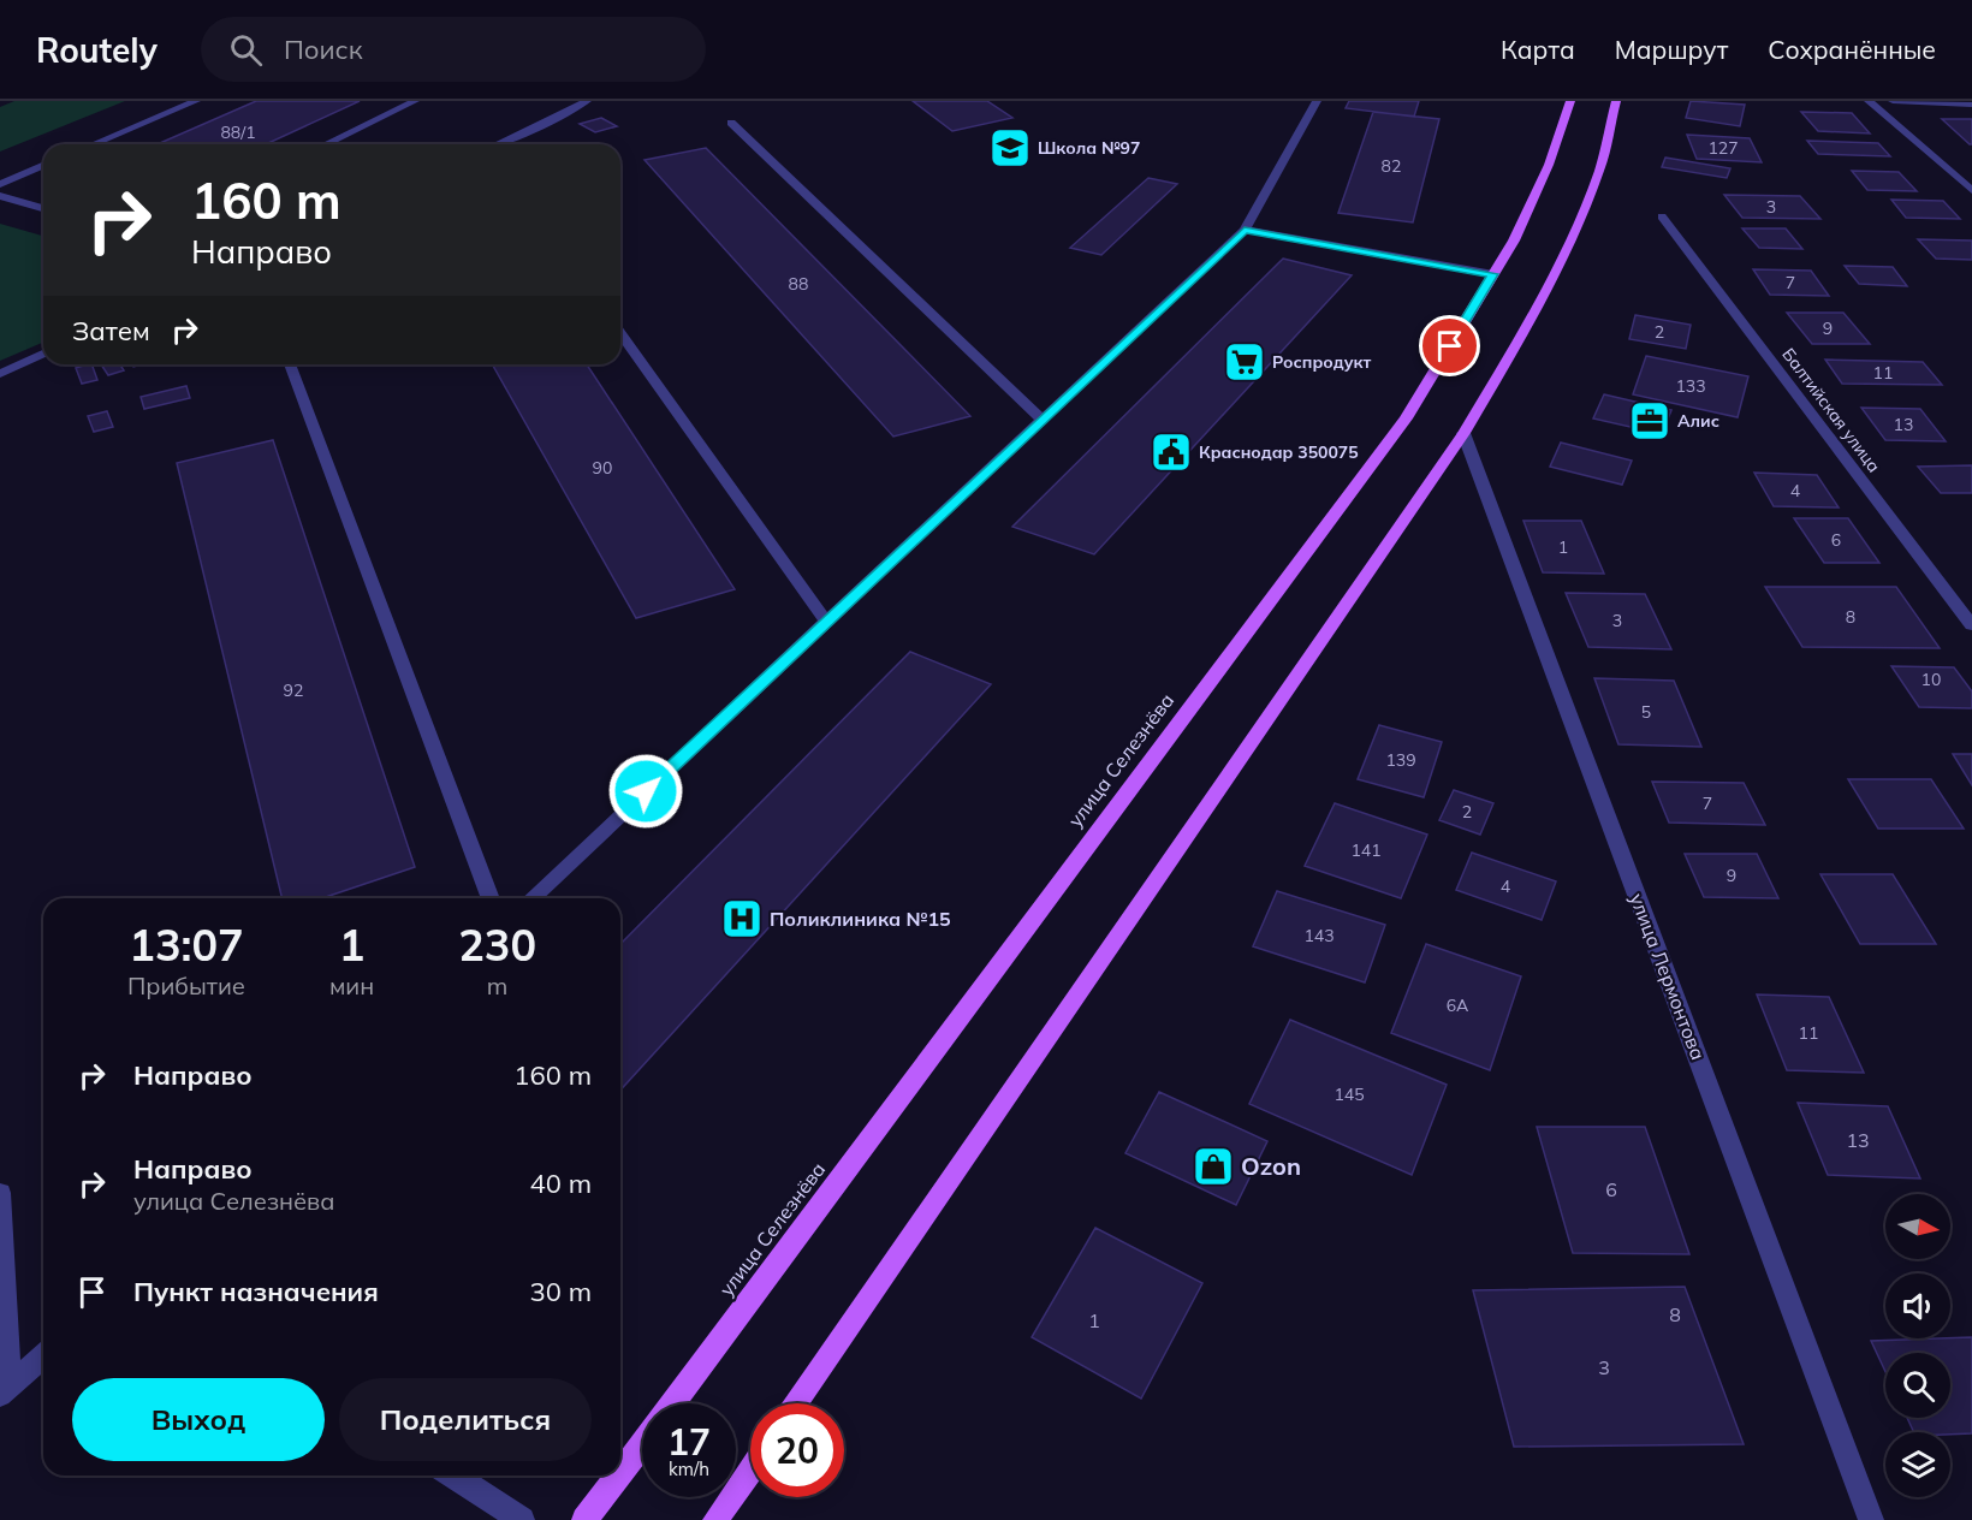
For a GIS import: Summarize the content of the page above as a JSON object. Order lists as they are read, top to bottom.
{
  "streets": {
    "main road": ["улица Селезнёва"],
    "street": ["Балтийская улица", "улица Лермонтова"]
  },
  "places": {
    "school or university": ["Школа №97"],
    "supermarket": ["Роспродукт"],
    "office": ["Алис"],
    "public building": ["Краснодар 350075"],
    "hospital": ["Поликлиника №15"],
    "shop": ["Ozon"]
  },
  "house_numbers": [
    "88/1",
    "127",
    "82",
    "3",
    "7",
    "88",
    "9",
    "2",
    "11",
    "133",
    "13",
    "90",
    "4",
    "6",
    "1",
    "8",
    "3",
    "10",
    "92",
    "5",
    "139",
    "7",
    "2",
    "141",
    "9",
    "4",
    "143",
    "6А",
    "11",
    "145",
    "13",
    "6",
    "8",
    "1",
    "3"
  ],
  "north": "right",
  "page": {
    "header": "Routely",
    "search": "Поиск",
    "nav": ["Карта", "Маршрут", "Сохранённые"],
    "turn": ["160 m", "Направо"],
    "then": "Затем",
    "eta": [
      "13:07",
      "Прибытие",
      "1",
      "мин",
      "230",
      "m"
    ],
    "list": [
      {
        "name": "Направо",
        "value": "160 m"
      },
      {
        "name": "Направо",
        "note": "улица Селезнёва",
        "value": "40 m"
      },
      {
        "name": "Пункт назначения",
        "value": "30 m"
      }
    ],
    "buttons": ["Выход", "Поделиться"],
    "speed": "17 km/h",
    "limit": "20"
  }
}
